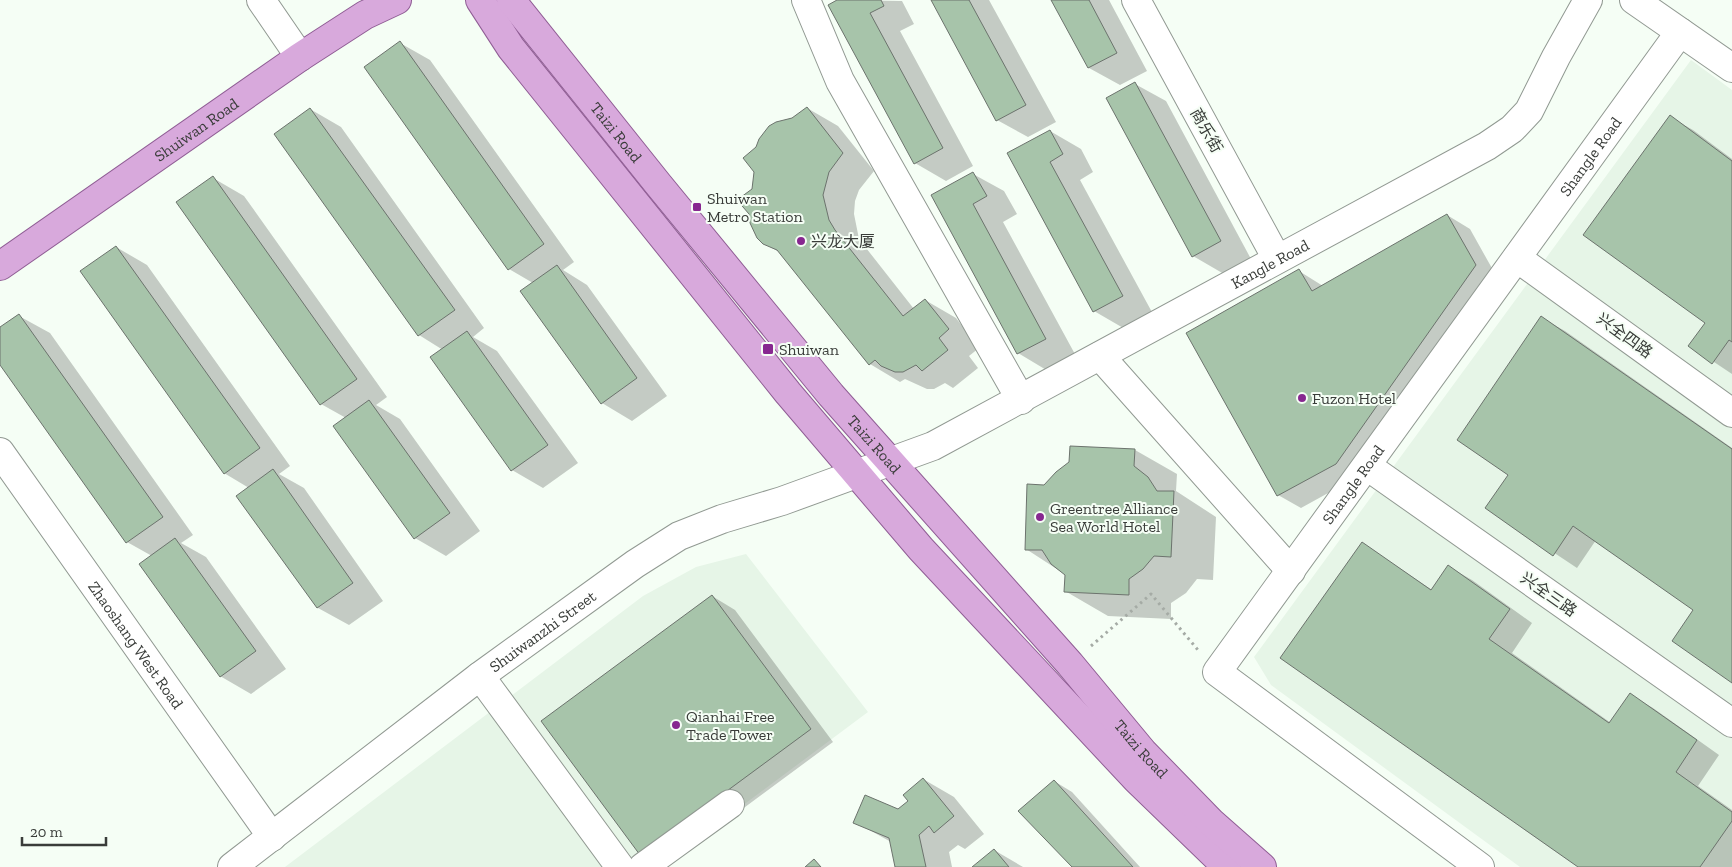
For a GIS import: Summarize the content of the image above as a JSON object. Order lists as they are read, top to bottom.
{
  "streets": {
    "main road": ["Shuiwan Road", "Taizi Road"],
    "street": [
      "商乐街",
      "Shangle Road",
      "Kangle Road",
      "兴全四路",
      "兴全三路",
      "Shuiwanzhi Street",
      "Zhaoshang West Road"
    ]
  },
  "crossings": [
    ["商乐街", "Kangle Road"],
    ["Taizi Road", "Kangle Road"],
    ["Taizi Road", "Shuiwanzhi Street"],
    ["Shangle Road", "兴全四路"],
    ["Shangle Road", "兴全三路"],
    ["Kangle Road", "Shuiwanzhi Street"],
    ["Shuiwanzhi Street", "Zhaoshang West Road"]
  ],
  "places": {
    "transit": ["Shuiwan Metro Station", "Shuiwan"],
    "other": [
      "兴龙大厦",
      "Fuzon Hotel",
      "Greentree Alliance Sea World Hotel",
      "Qianhai Free Trade Tower"
    ]
  },
  "scale_bar": "20 m"
}
